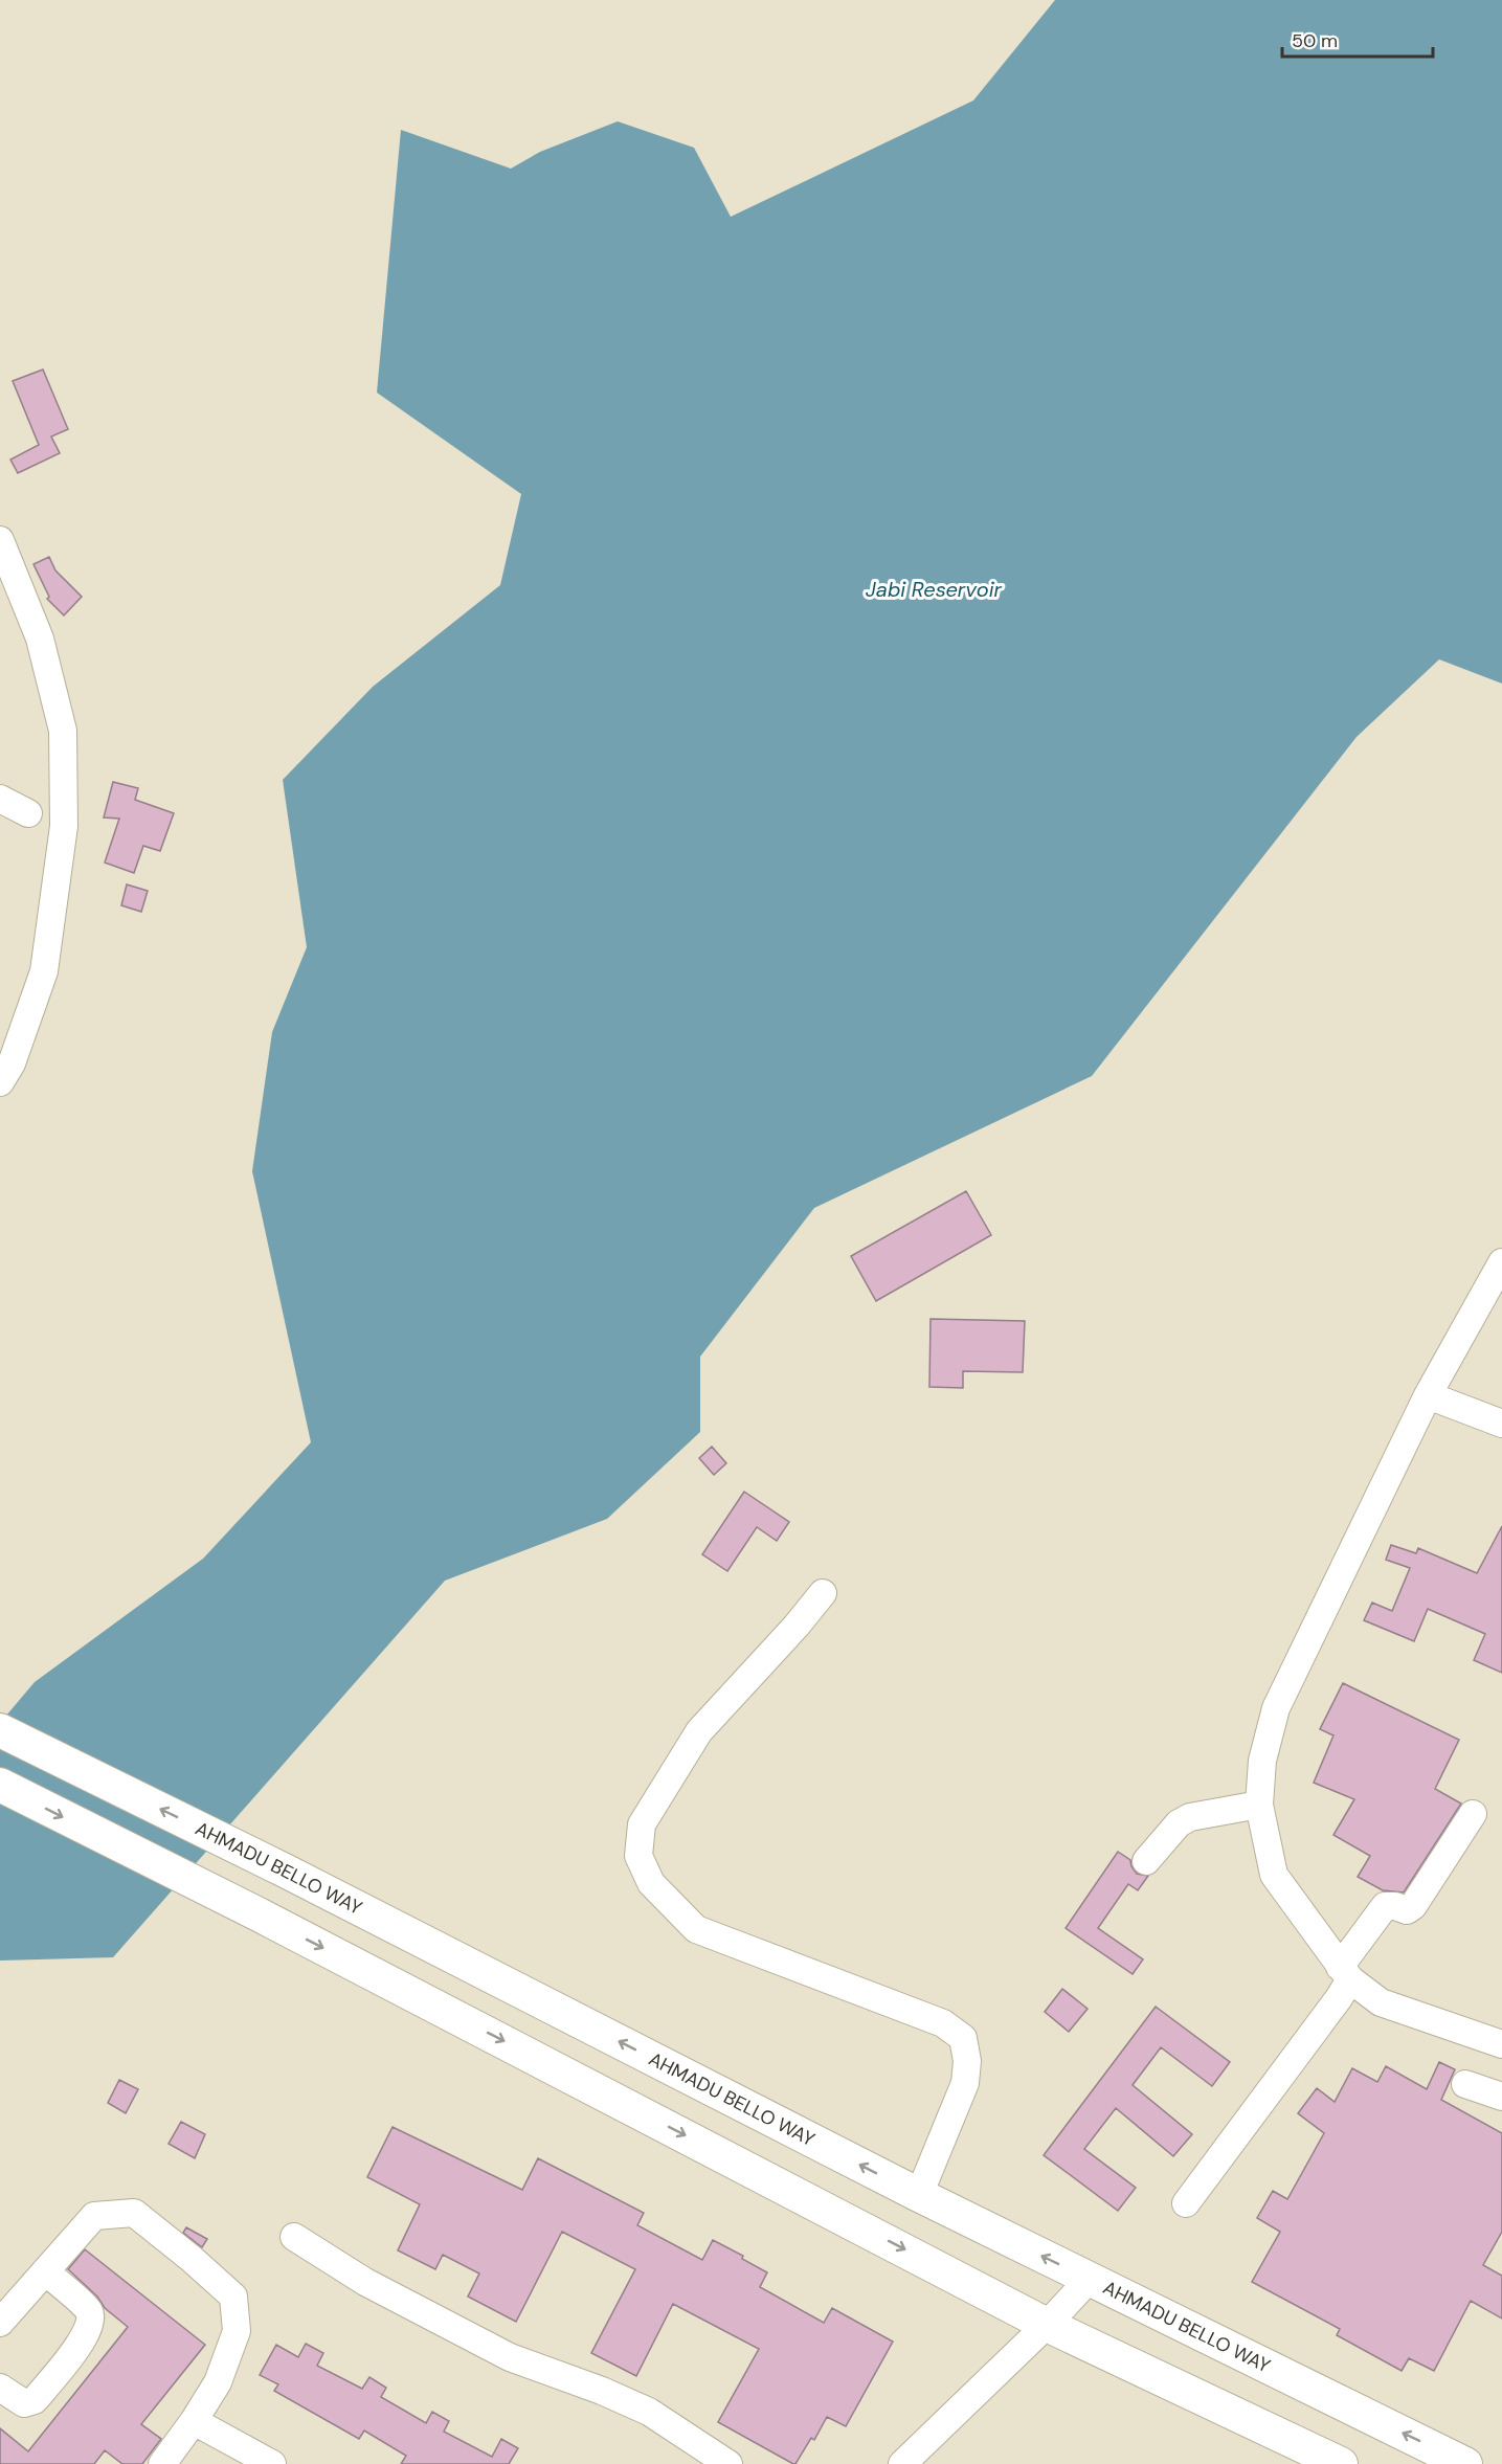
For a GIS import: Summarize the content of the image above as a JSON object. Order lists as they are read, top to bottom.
{
  "streets": {
    "main road": ["AHMADU BELLO WAY"]
  },
  "water": ["Jabi Reservoir"],
  "scale_bar": "50 m"
}
